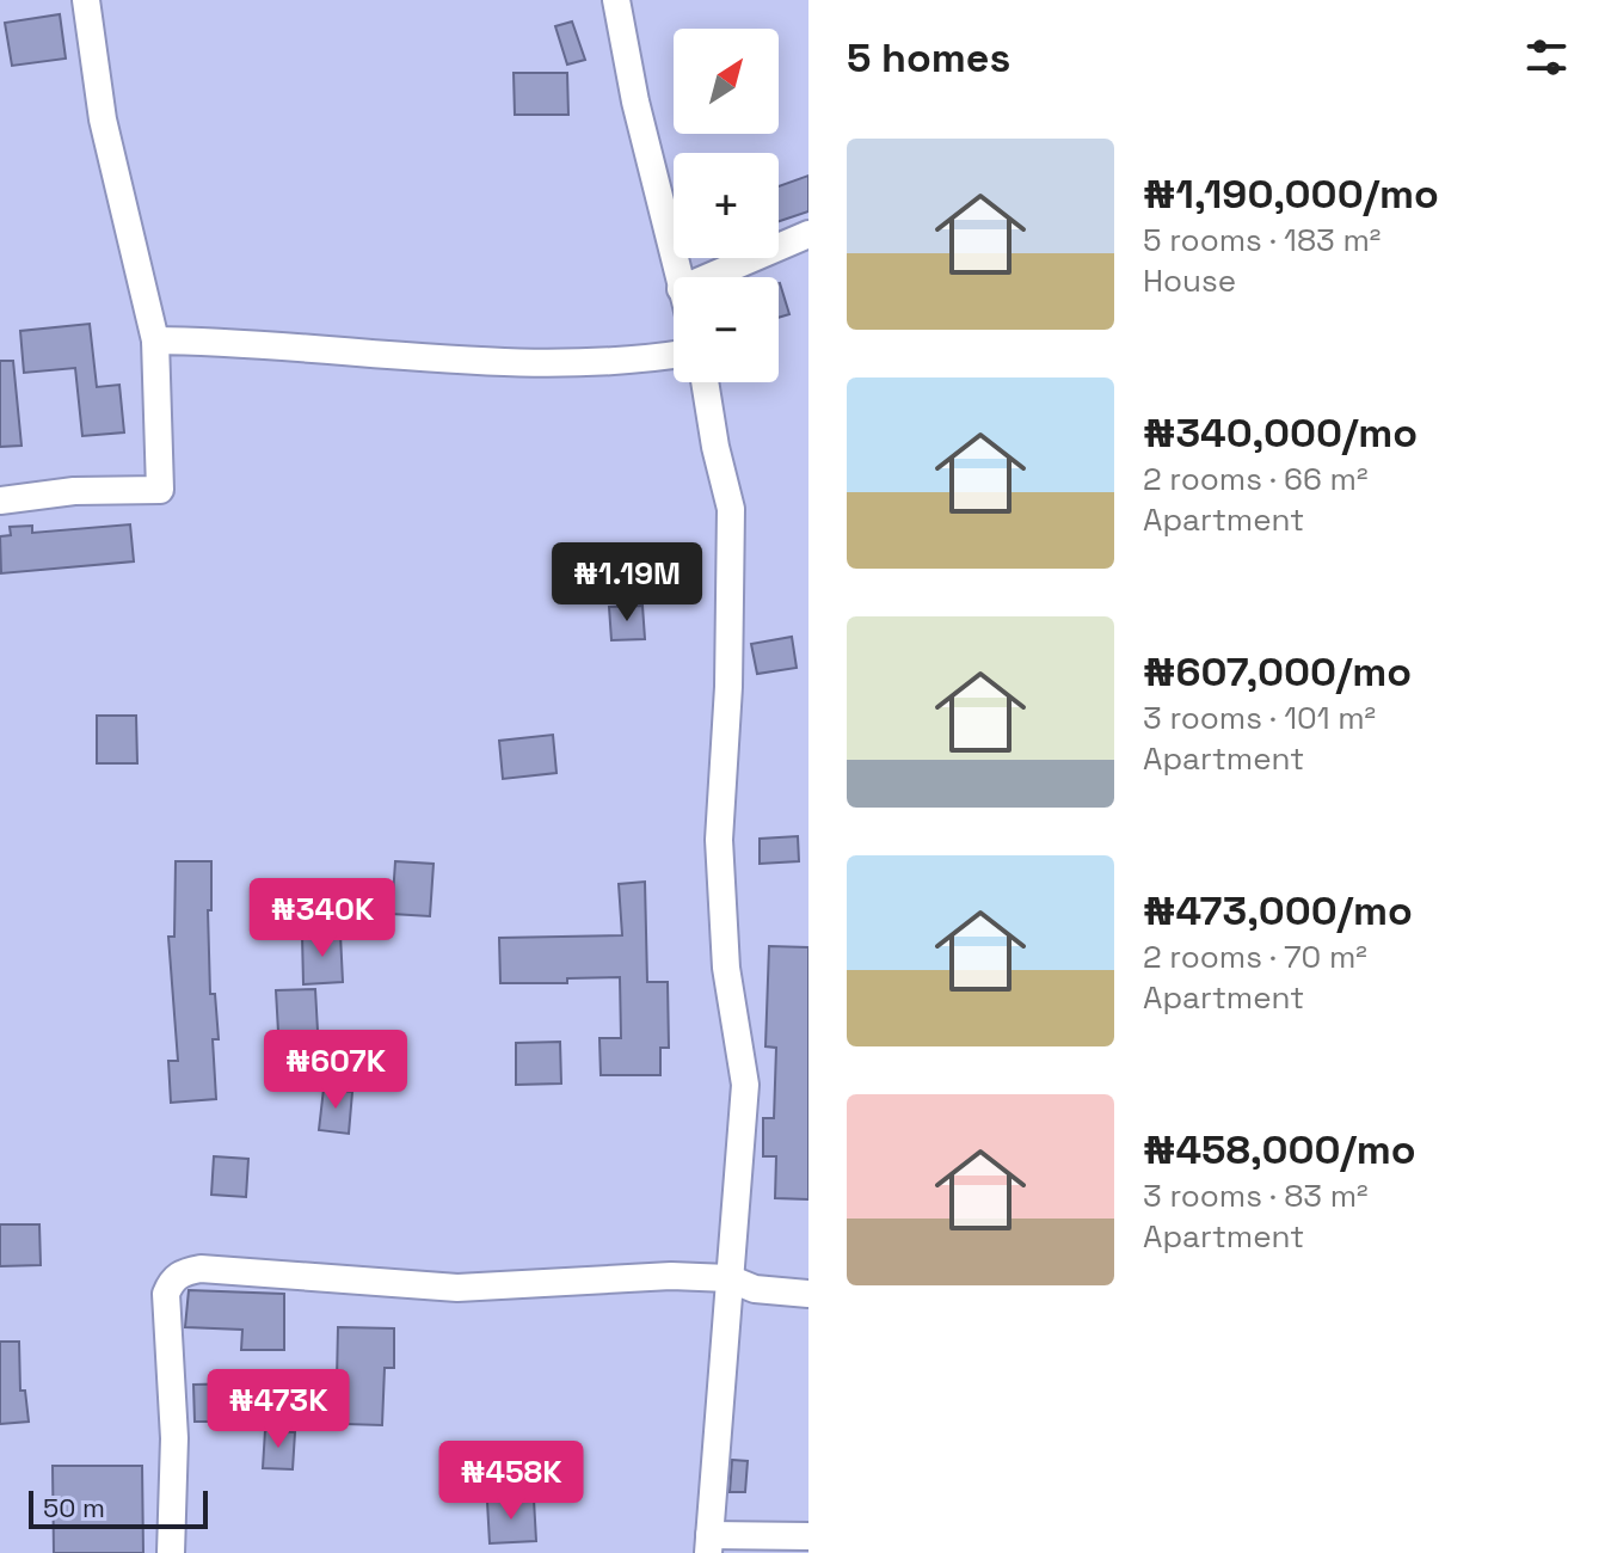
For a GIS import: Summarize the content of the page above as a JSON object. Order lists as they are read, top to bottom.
{
  "scale_bar": "50 m",
  "north": "top right",
  "page": {
    "heading": "5 homes",
    "map_buttons": ["+", "−"],
    "list": [
      {
        "name": "₦1,190,000/mo",
        "note": "5 rooms · 183 m² · House"
      },
      {
        "name": "₦340,000/mo",
        "note": "2 rooms · 66 m² · Apartment"
      },
      {
        "name": "₦607,000/mo",
        "note": "3 rooms · 101 m² · Apartment"
      },
      {
        "name": "₦473,000/mo",
        "note": "2 rooms · 70 m² · Apartment"
      },
      {
        "name": "₦458,000/mo",
        "note": "3 rooms · 83 m² · Apartment"
      }
    ],
    "price": [
      "₦1.19M",
      "₦340K",
      "₦607K",
      "₦473K",
      "₦458K"
    ],
    "scale": "50 m"
  }
}
